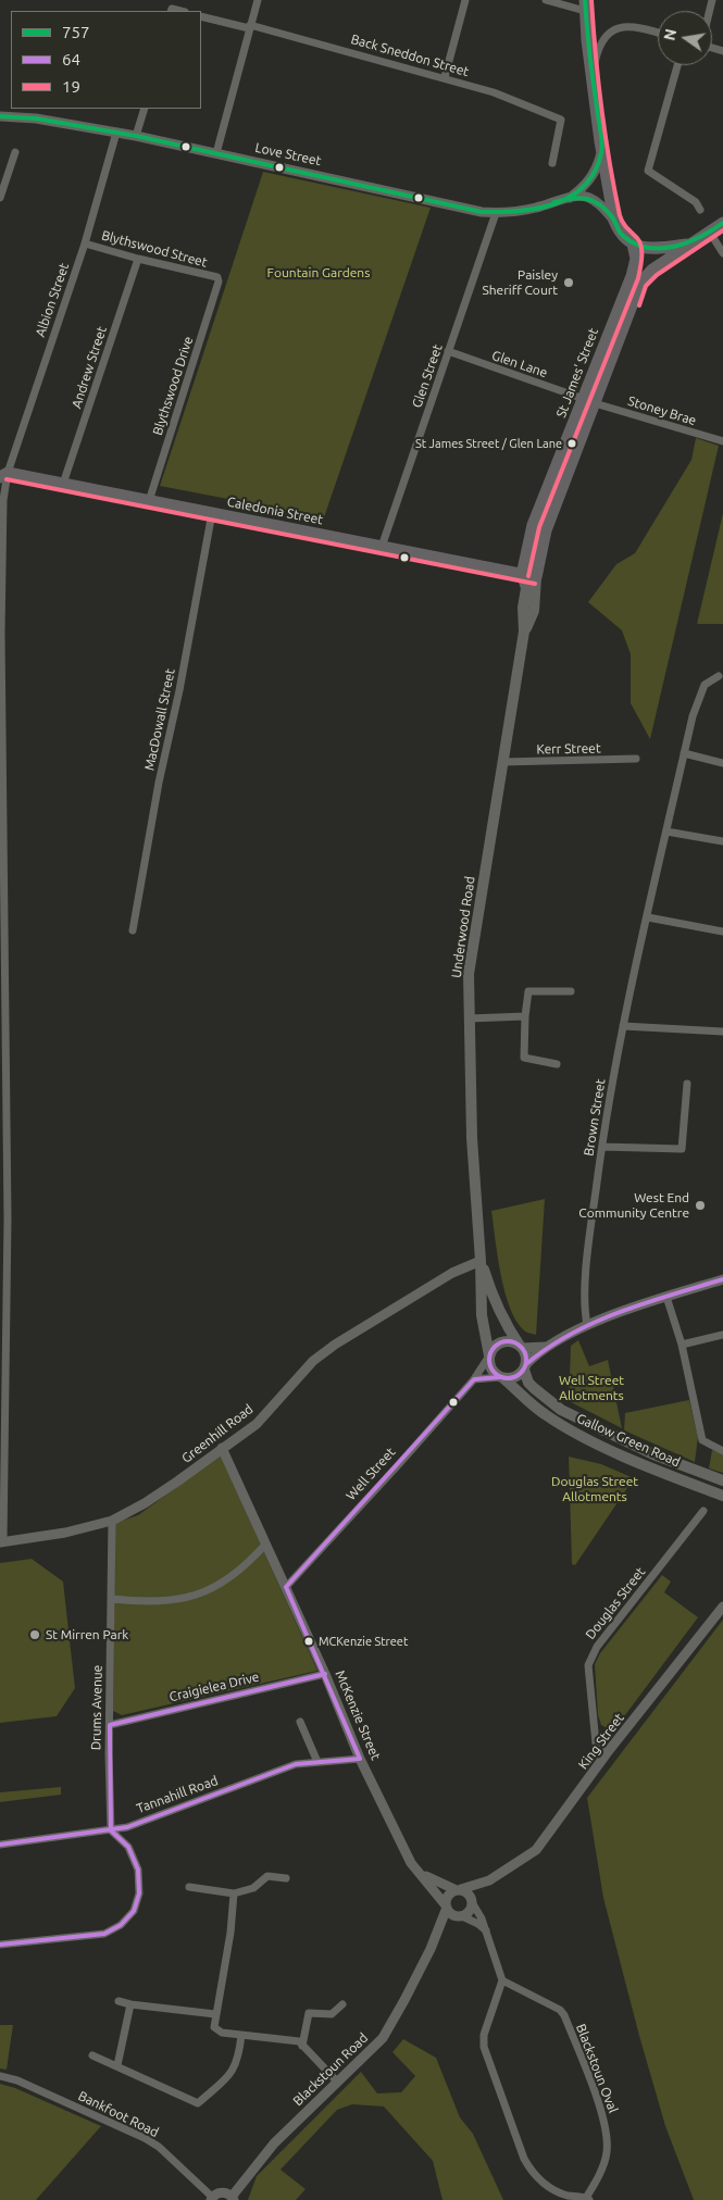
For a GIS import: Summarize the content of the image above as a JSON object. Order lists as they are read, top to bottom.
{
  "streets": {
    "main road": [
      "St James' Street",
      "Caledonia Street",
      "Underwood Road",
      "Gallow Green Road"
    ],
    "street": [
      "Back Sneddon Street",
      "Love Street",
      "Blythswood Street",
      "Albion Street",
      "Glen Lane",
      "Andrew Street",
      "Glen Street",
      "Blythswood Drive",
      "Stoney Brae",
      "MacDowall Street",
      "Kerr Street",
      "Brown Street",
      "Greenhill Road",
      "Well Street",
      "Douglas Street",
      "Craigielea Drive",
      "Drums Avenue",
      "McKenzie Street",
      "King Street",
      "Tannahill Road",
      "Blackstoun Oval",
      "Blackstoun Road",
      "Bankfoot Road"
    ]
  },
  "crossings": [
    ["Love Street", "Albion Street"],
    ["Love Street", "Glen Street"],
    ["Blythswood Street", "Albion Street"],
    ["Blythswood Street", "Andrew Street"],
    ["Blythswood Street", "Blythswood Drive"],
    ["Albion Street", "Caledonia Street"],
    ["Albion Street", "Greenhill Road"],
    ["Glen Lane", "St James' Street"],
    ["Glen Lane", "Glen Street"],
    ["Glen Lane", "Stoney Brae"],
    ["Andrew Street", "Caledonia Street"],
    ["St James' Street", "Stoney Brae"],
    ["St James' Street", "Caledonia Street"],
    ["St James' Street", "Underwood Road"],
    ["Glen Street", "Caledonia Street"],
    ["Blythswood Drive", "Caledonia Street"],
    ["Caledonia Street", "MacDowall Street"],
    ["Caledonia Street", "Underwood Road"],
    ["Kerr Street", "Underwood Road"],
    ["Underwood Road", "Greenhill Road"],
    ["Underwood Road", "Gallow Green Road"],
    ["Underwood Road", "Well Street"],
    ["Greenhill Road", "Drums Avenue"],
    ["Greenhill Road", "McKenzie Street"],
    ["Gallow Green Road", "Well Street"],
    ["Well Street", "McKenzie Street"],
    ["Douglas Street", "King Street"],
    ["Craigielea Drive", "Drums Avenue"],
    ["Craigielea Drive", "McKenzie Street"],
    ["Drums Avenue", "Tannahill Road"],
    ["McKenzie Street", "King Street"],
    ["McKenzie Street", "Tannahill Road"],
    ["McKenzie Street", "Blackstoun Road"],
    ["King Street", "Blackstoun Road"]
  ],
  "parks": ["Fountain Gardens", "Well Street Allotments", "Douglas Street Allotments"],
  "places": [
    "Paisley Sheriff Court",
    "St James Street / Glen Lane",
    "West End Community Centre",
    "St Mirren Park",
    "MCKenzie Street"
  ],
  "lines": ["transit line 757", "transit line 19", "transit line 64"],
  "legend": ["757", "64", "19"],
  "north": "left"
}
